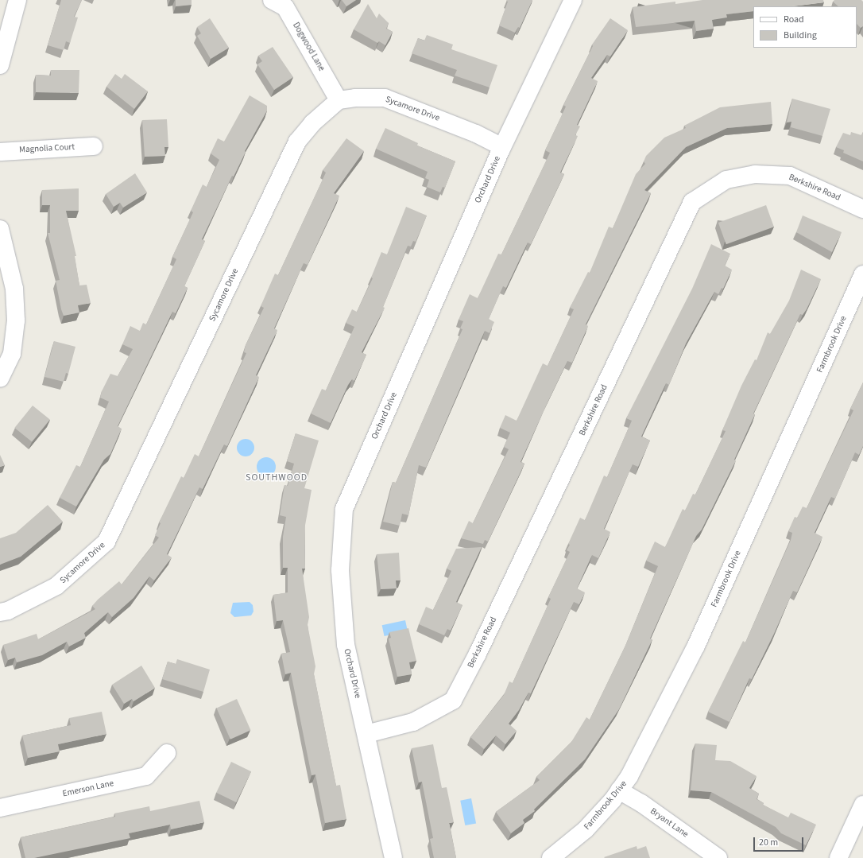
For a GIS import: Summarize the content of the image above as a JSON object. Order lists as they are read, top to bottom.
{
  "streets": {
    "street": [
      "Dogwood Lane",
      "Sycamore Drive",
      "Magnolia Court",
      "Orchard Drive",
      "Berkshire Road",
      "Farmbrook Drive",
      "Emerson Lane",
      "Bryant Lane"
    ]
  },
  "crossings": [
    ["Dogwood Lane", "Sycamore Drive"],
    ["Sycamore Drive", "Orchard Drive"],
    ["Orchard Drive", "Berkshire Road"],
    ["Farmbrook Drive", "Bryant Lane"]
  ],
  "districts": ["SOUTHWOOD"],
  "legend": ["Road", "Building"],
  "scale_bar": "20 m"
}
